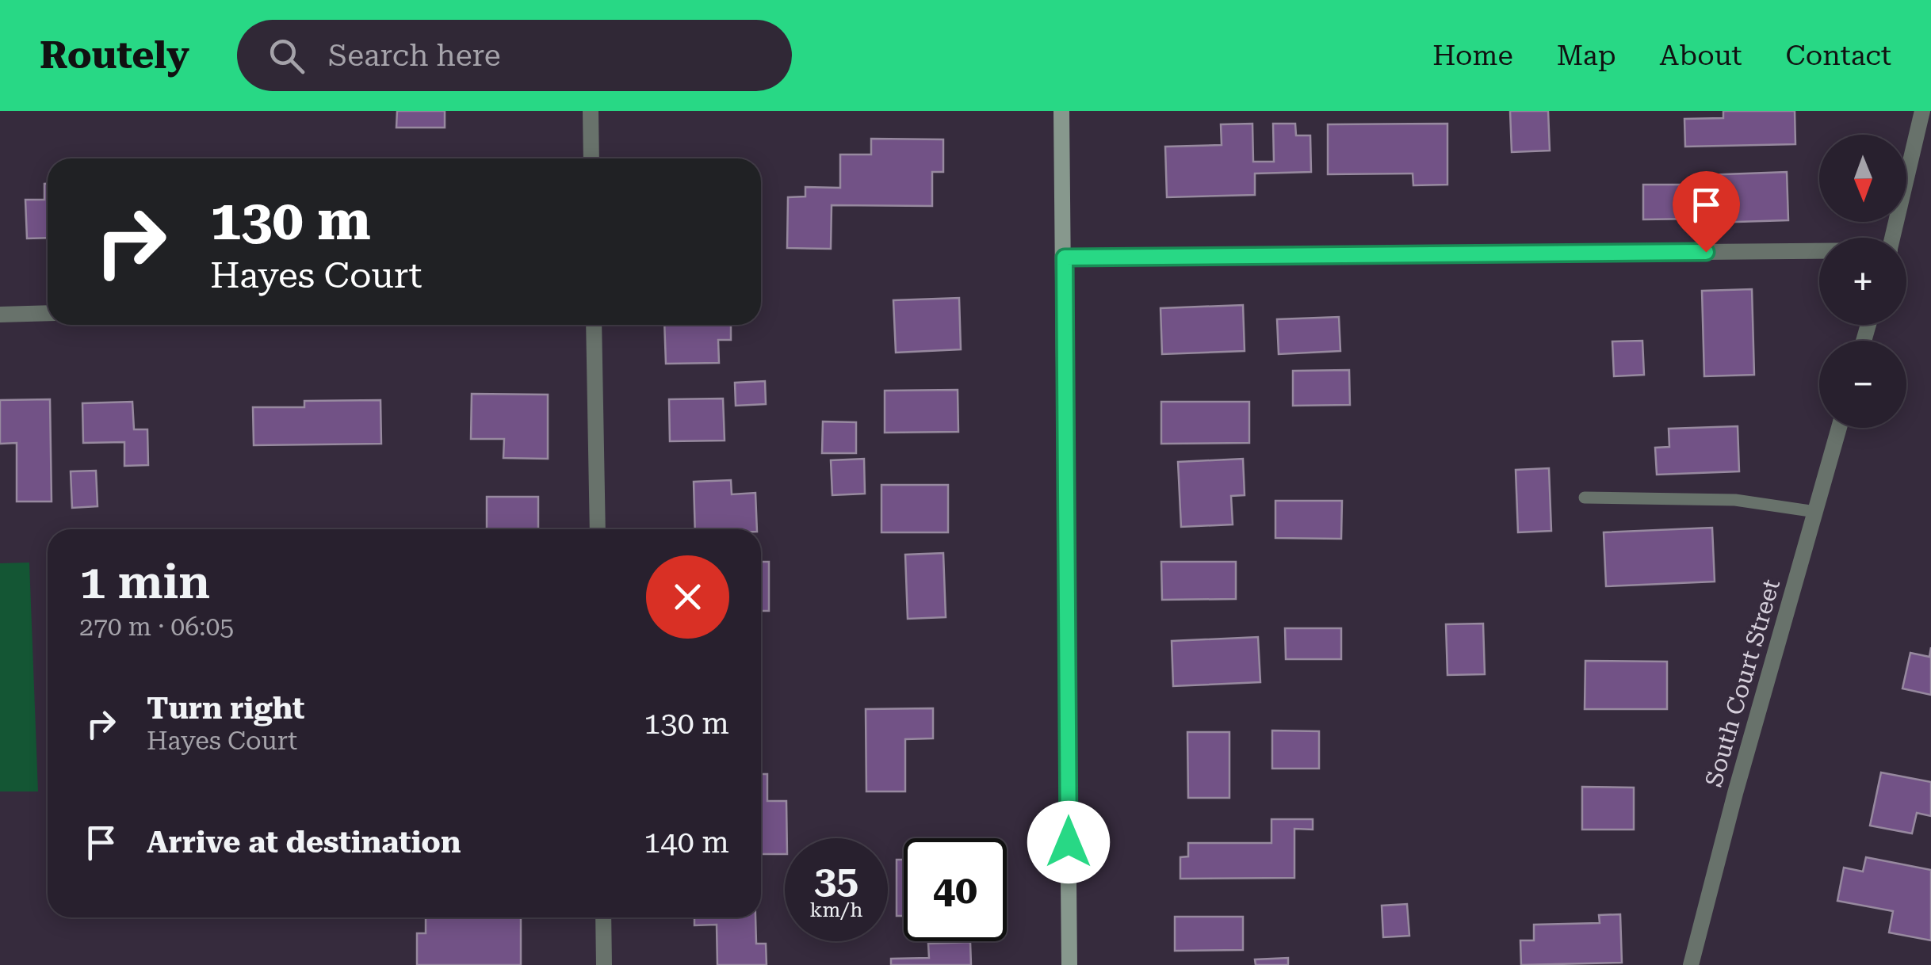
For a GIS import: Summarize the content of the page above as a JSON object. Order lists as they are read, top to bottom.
{
  "streets": {
    "street": ["South Court Street"]
  },
  "north": "bottom",
  "page": {
    "header": "Routely",
    "search": "Search here",
    "nav": [
      "Home",
      "Map",
      "About",
      "Contact"
    ],
    "map_buttons": ["+", "−"],
    "turn": ["130 m", "Hayes Court"],
    "heading": ["1 min", "270 m · 06:05"],
    "list": [
      {
        "name": "Turn right",
        "note": "Hayes Court",
        "value": "130 m"
      },
      {
        "name": "Arrive at destination",
        "value": "140 m"
      }
    ],
    "speed": "35 km/h",
    "limit": "40"
  }
}
